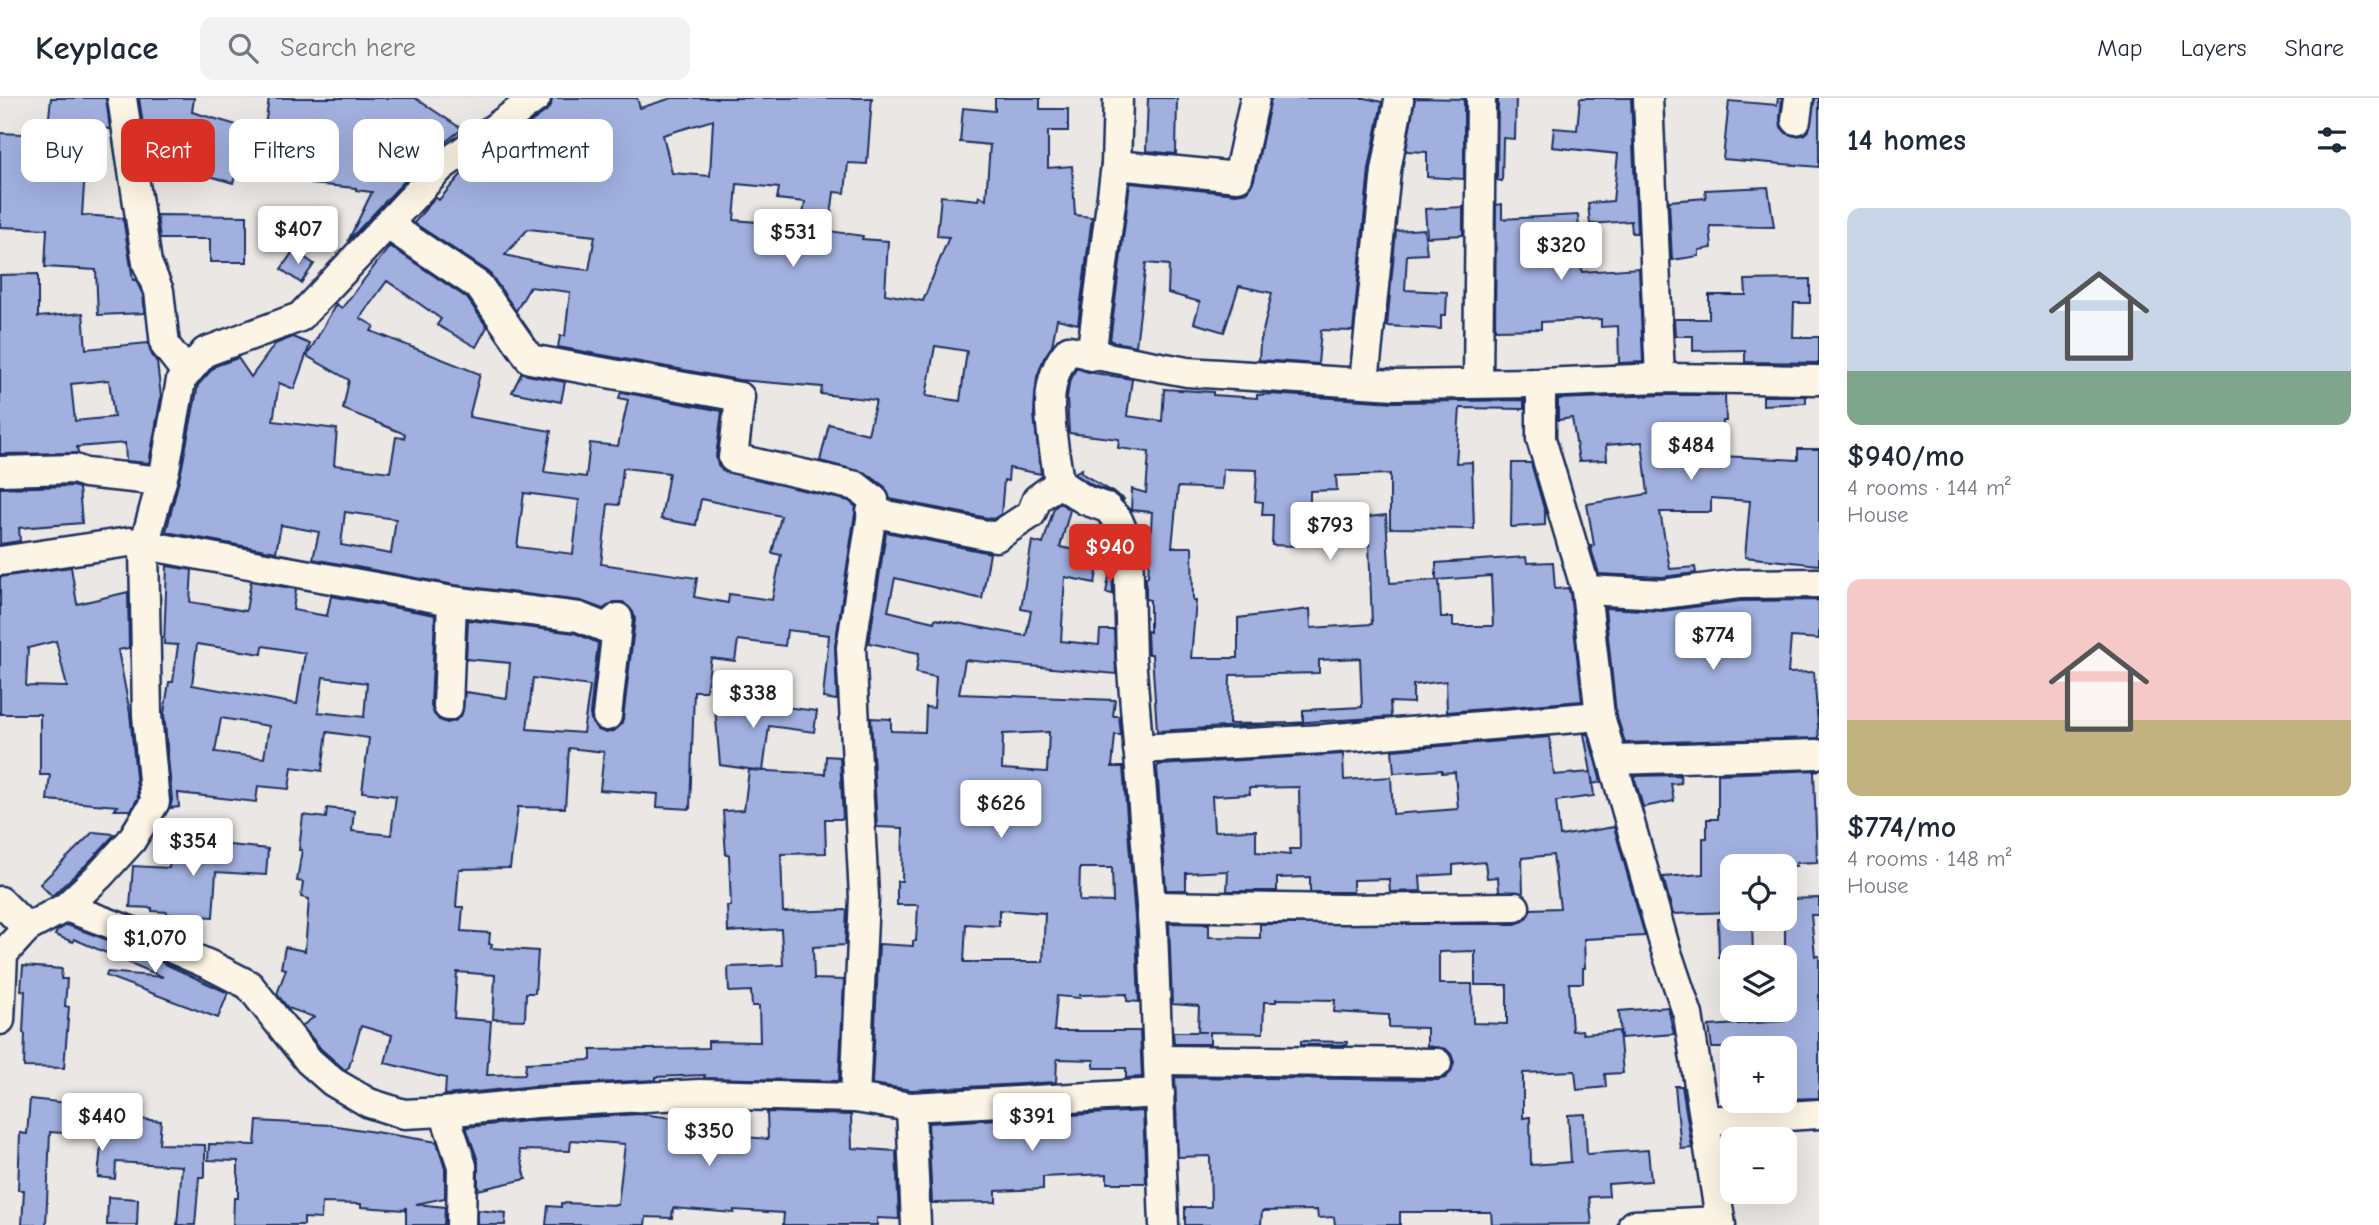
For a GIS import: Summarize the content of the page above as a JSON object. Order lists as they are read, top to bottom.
{
  "page": {
    "header": "Keyplace",
    "search": "Search here",
    "nav": ["Map", "Layers", "Share"],
    "heading": "14 homes",
    "chip": [
      "Buy",
      "Rent",
      "Filters",
      "New",
      "Apartment"
    ],
    "list": [
      {
        "name": "$940/mo",
        "note": "4 rooms · 144 m² · House"
      },
      {
        "name": "$774/mo",
        "note": "4 rooms · 148 m² · House"
      }
    ],
    "price": [
      "$407",
      "$531",
      "$320",
      "$484",
      "$793",
      "$940",
      "$774",
      "$338",
      "$626",
      "$354",
      "$1,070",
      "$440",
      "$391",
      "$350"
    ],
    "map_buttons": ["+", "−"]
  }
}
